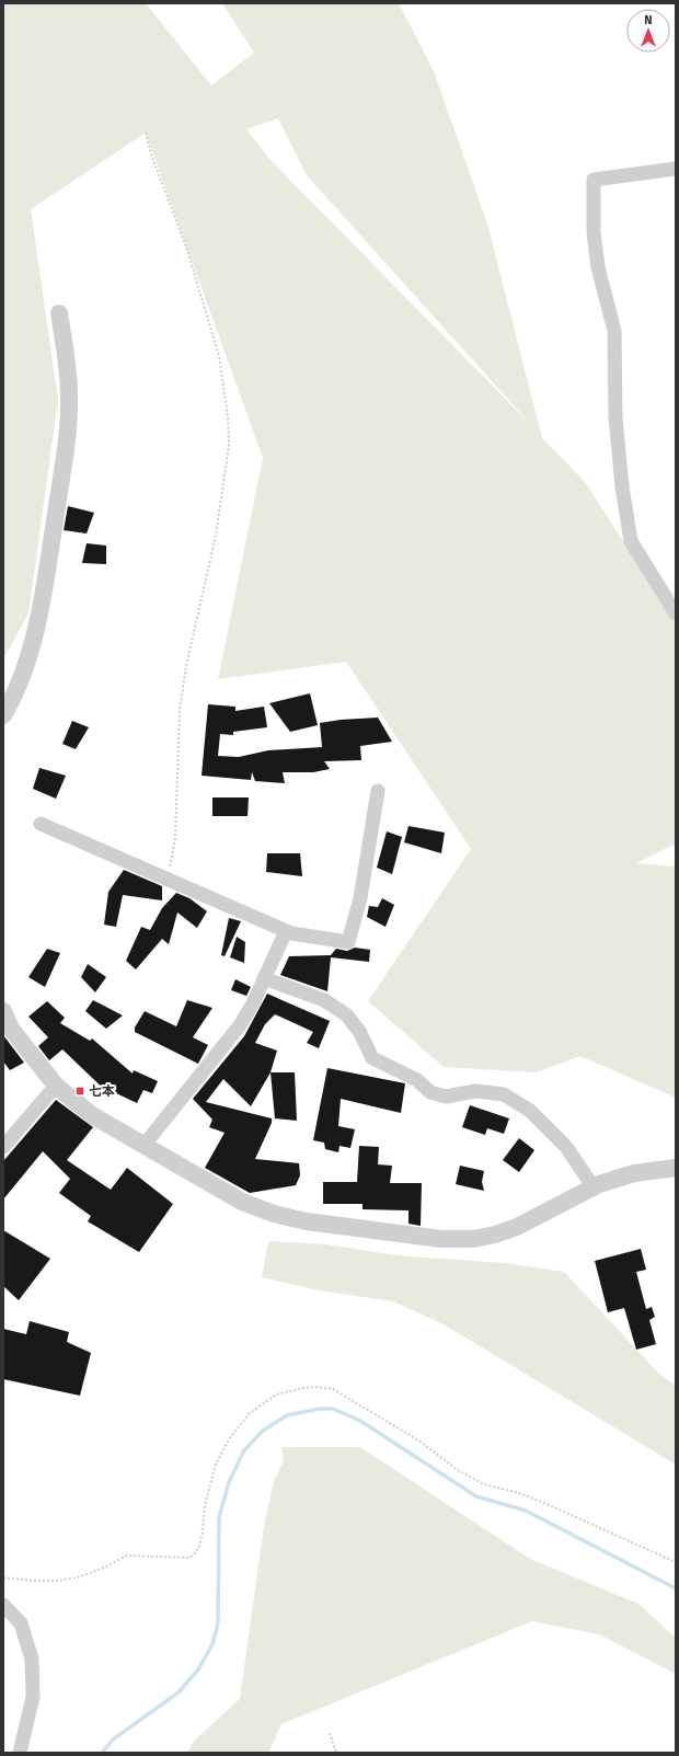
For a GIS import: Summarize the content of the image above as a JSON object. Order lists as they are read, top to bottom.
{
  "places": {
    "transit": ["七本"]
  },
  "north": "top"
}
